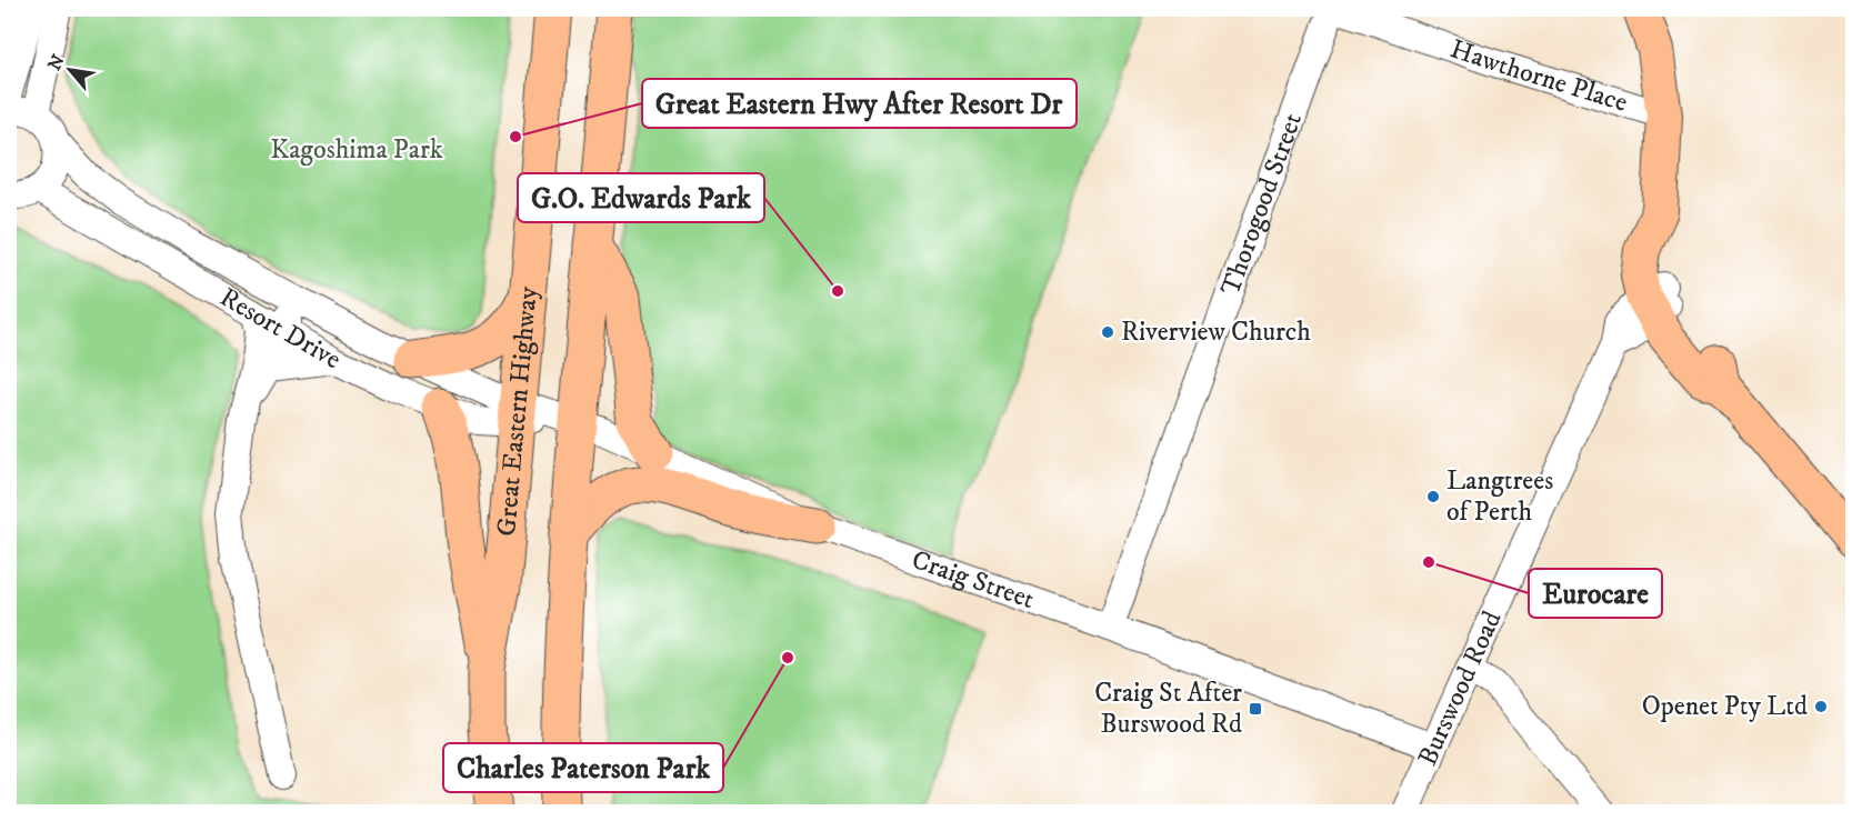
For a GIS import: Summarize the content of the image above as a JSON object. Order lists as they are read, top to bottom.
{
  "streets": {
    "highway": ["Great Eastern Highway"],
    "street": [
      "Hawthorne Place",
      "Thorogood Street",
      "Resort Drive",
      "Craig Street",
      "Burswood Road"
    ]
  },
  "crossings": [
    ["Hawthorne Place", "Thorogood Street"],
    ["Thorogood Street", "Craig Street"],
    ["Resort Drive", "Great Eastern Highway"],
    ["Resort Drive", "Craig Street"],
    ["Great Eastern Highway", "Craig Street"],
    ["Craig Street", "Burswood Road"]
  ],
  "parks": ["Kagoshima Park"],
  "places": {
    "other": [
      "Great Eastern Hwy After Resort Dr",
      "G.O. Edwards Park",
      "Riverview Church",
      "Langtrees of Perth",
      "Eurocare",
      "Charles Paterson Park",
      "Openet Pty Ltd"
    ],
    "transit": ["Craig St After Burswood Rd"]
  },
  "north": "top left"
}
